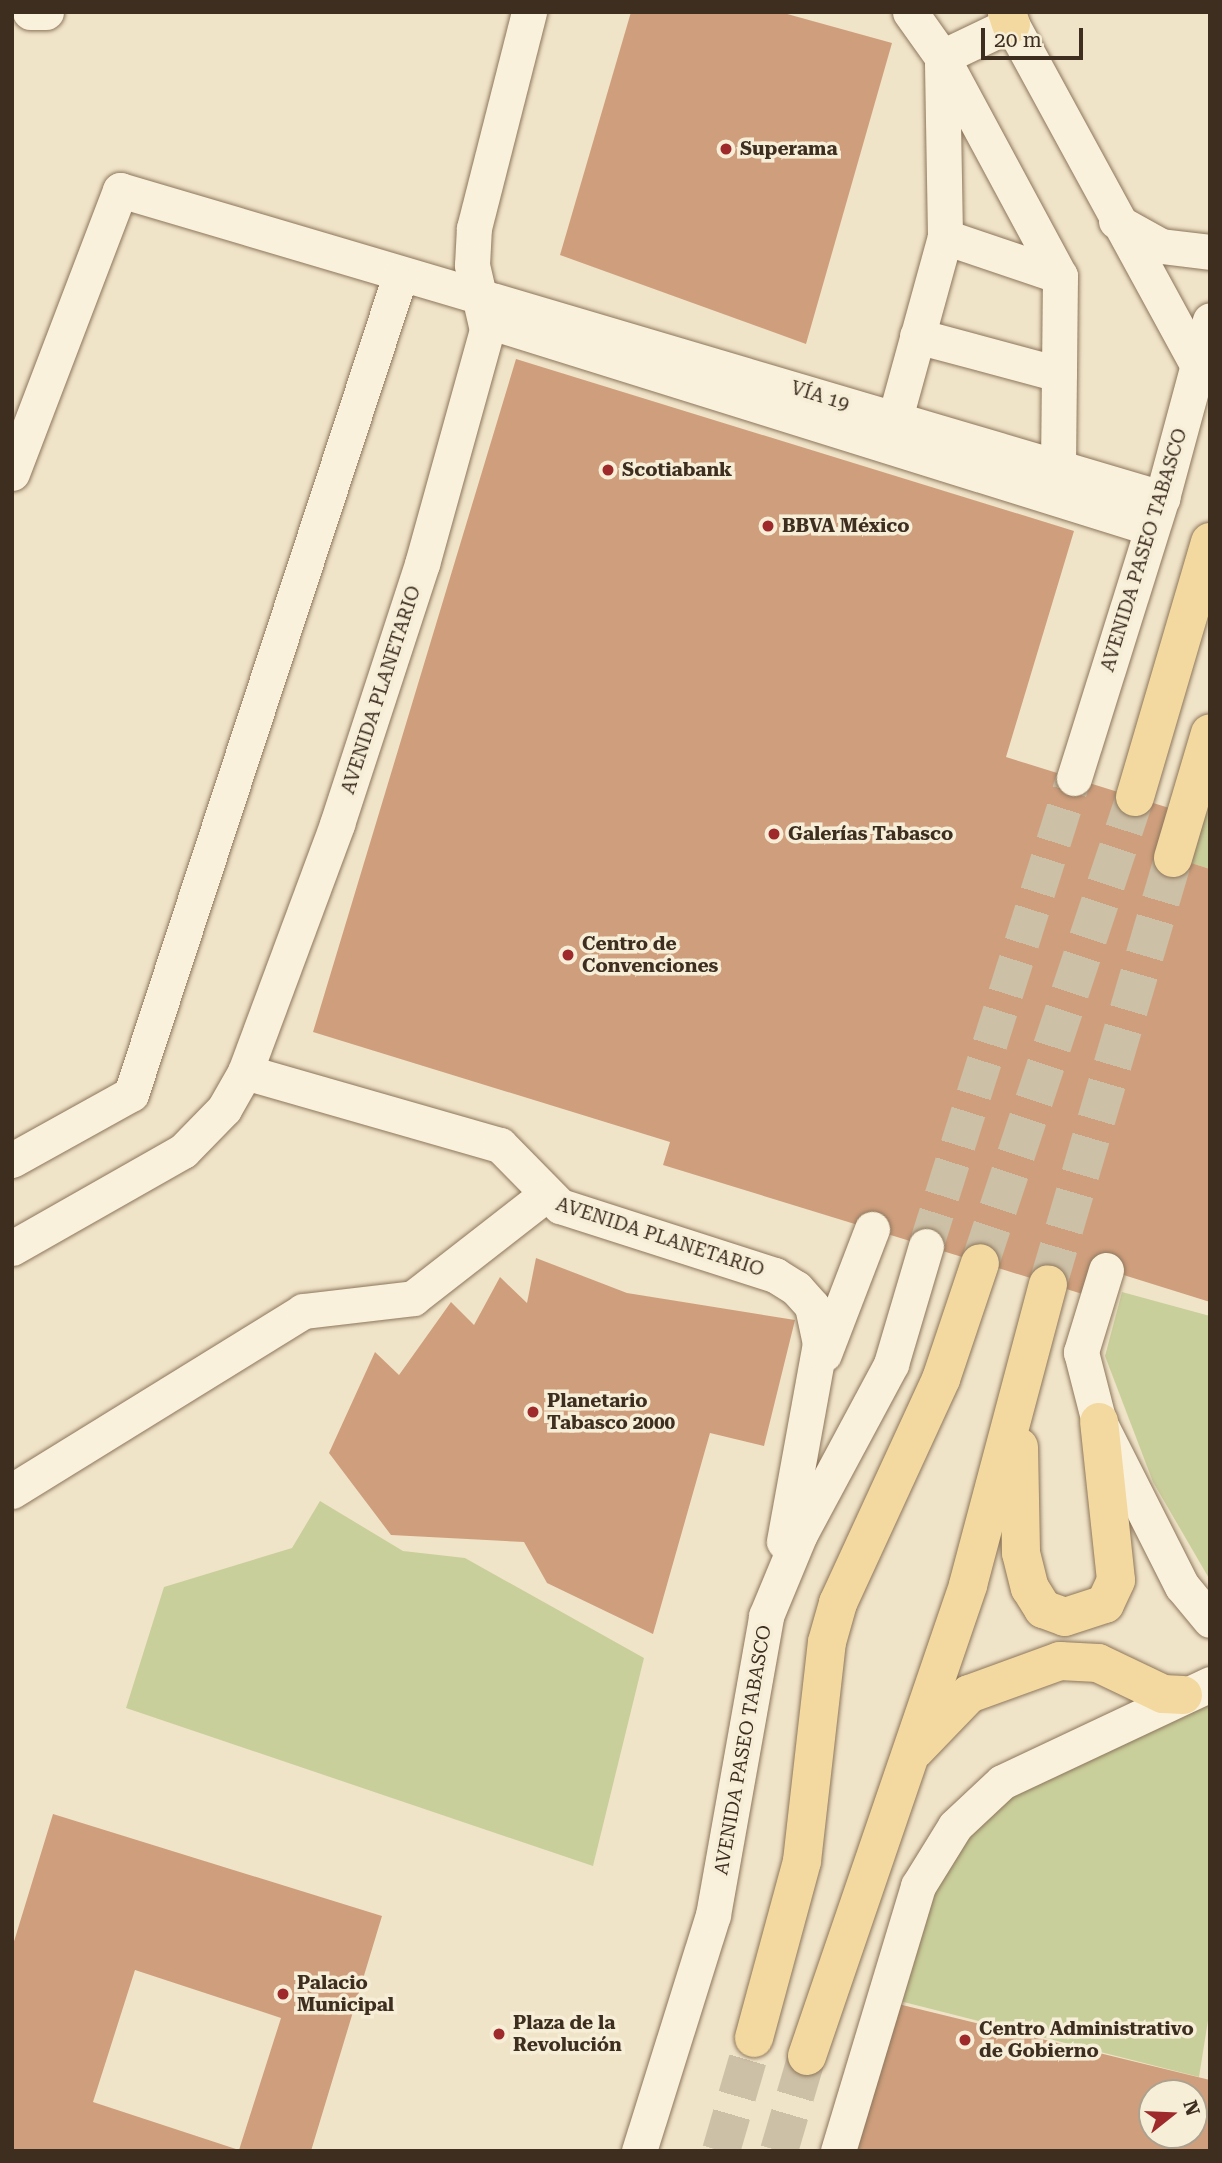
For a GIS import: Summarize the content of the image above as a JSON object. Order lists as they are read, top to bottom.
{
  "streets": {
    "street": ["VÍA 19", "AVENIDA PASEO TABASCO", "AVENIDA PLANETARIO"]
  },
  "crossings": [
    ["VÍA 19", "AVENIDA PASEO TABASCO"],
    ["VÍA 19", "AVENIDA PLANETARIO"],
    ["AVENIDA PASEO TABASCO", "AVENIDA PLANETARIO"]
  ],
  "places": [
    "Superama",
    "Scotiabank",
    "BBVA México",
    "Galerías Tabasco",
    "Centro de Convenciones",
    "Planetario Tabasco 2000",
    "Palacio Municipal",
    "Plaza de la Revolución",
    "Centro Administrativo de Gobierno"
  ],
  "scale_bar": "20 m",
  "north": "right"
}
